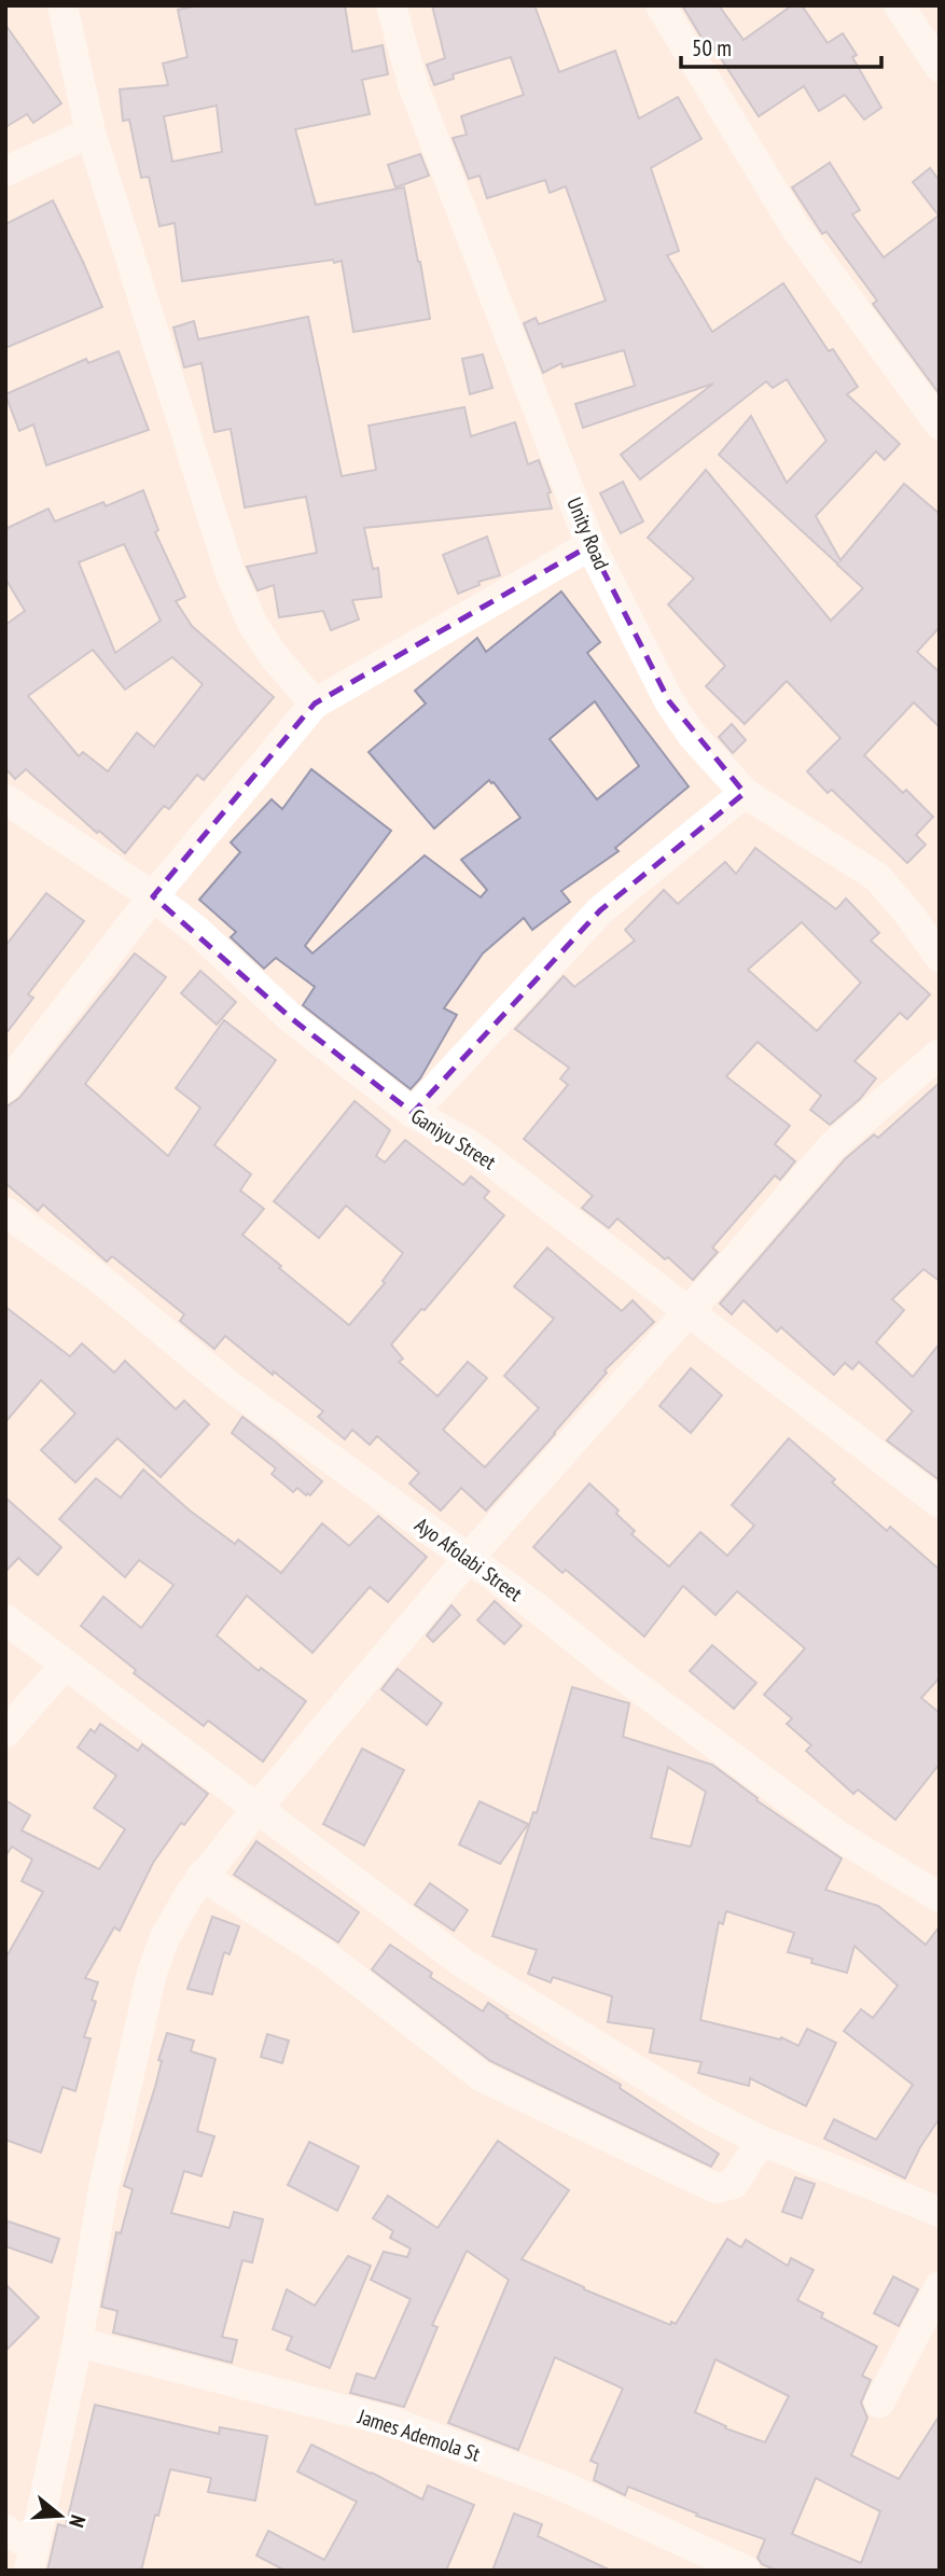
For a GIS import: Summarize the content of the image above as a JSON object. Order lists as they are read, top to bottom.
{
  "streets": {
    "street": [
      "Unity Road",
      "Ganiyu Street",
      "Ayo Afolabi Street",
      "James Ademola St"
    ]
  },
  "scale_bar": "50 m",
  "north": "right"
}
